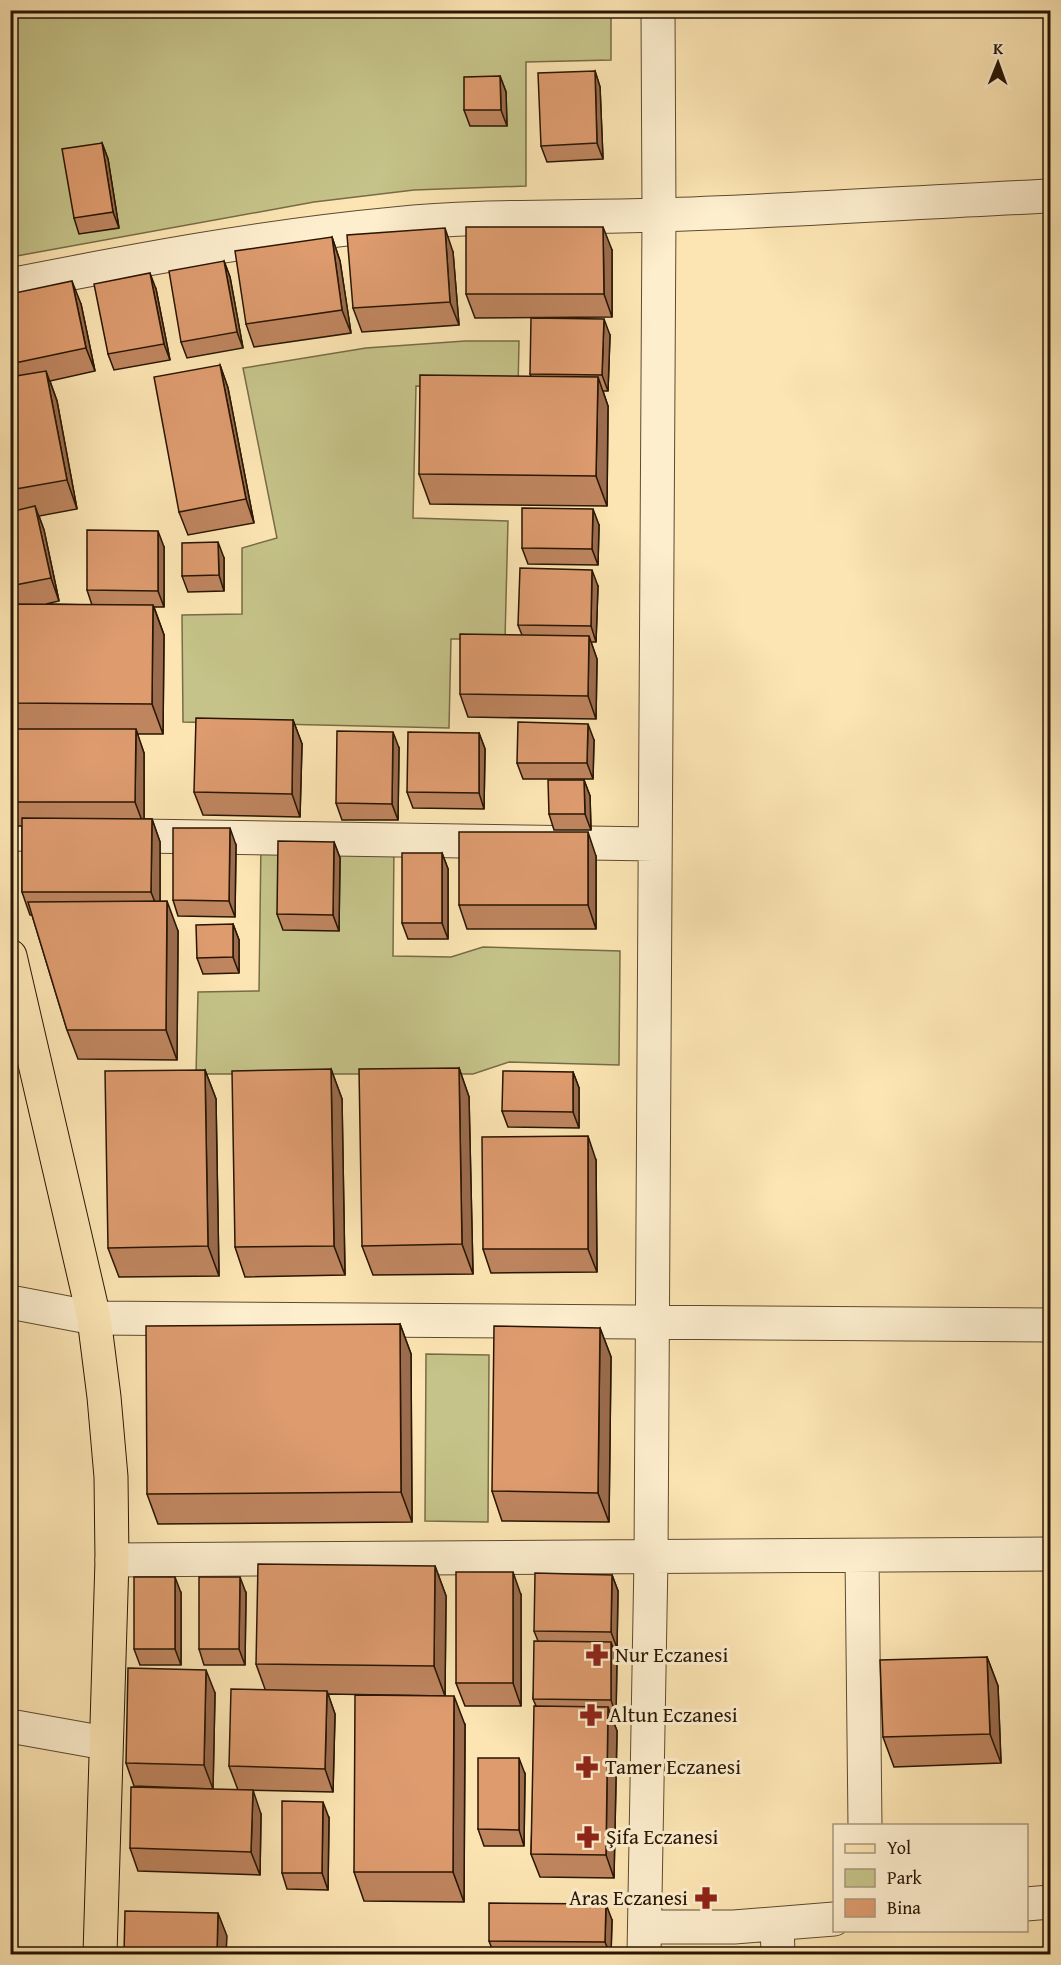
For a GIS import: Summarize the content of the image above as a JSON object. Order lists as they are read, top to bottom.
{
  "places": {
    "pharmacy": [
      "Nur Eczanesi",
      "Altun Eczanesi",
      "Tamer Eczanesi",
      "Şifa Eczanesi",
      "Aras Eczanesi"
    ]
  },
  "legend": ["Yol", "Park", "Bina"],
  "north": "top"
}
